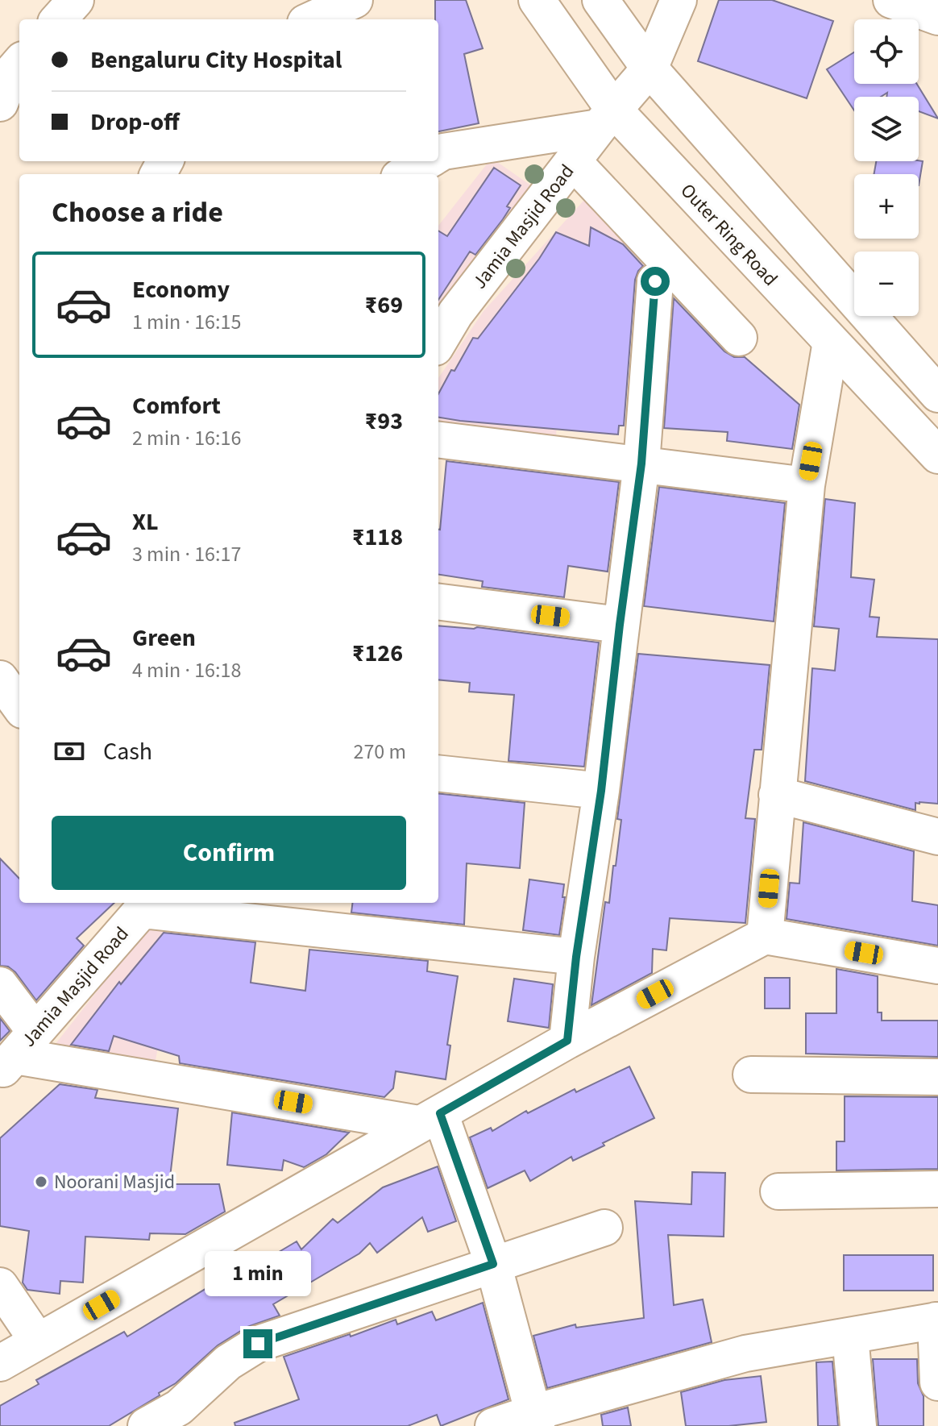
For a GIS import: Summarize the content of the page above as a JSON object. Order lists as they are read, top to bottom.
{
  "streets": {
    "main road": ["Jamia Masjid Road", "Outer Ring Road"]
  },
  "crossings": [
    ["Jamia Masjid Road", "Outer Ring Road"]
  ],
  "places": ["Noorani Masjid"],
  "page": {
    "map_buttons": ["+", "−"],
    "banner": ["Bengaluru City Hospital", "Drop-off"],
    "heading": "Choose a ride",
    "list": [
      {
        "name": "Economy",
        "note": "1 min · 16:15",
        "value": "₹69"
      },
      {
        "name": "Comfort",
        "note": "2 min · 16:16",
        "value": "₹93"
      },
      {
        "name": "XL",
        "note": "3 min · 16:17",
        "value": "₹118"
      },
      {
        "name": "Green",
        "note": "4 min · 16:18",
        "value": "₹126"
      }
    ],
    "pay": ["Cash", "270 m"],
    "buttons": "Confirm",
    "bubble": "1 min"
  }
}
